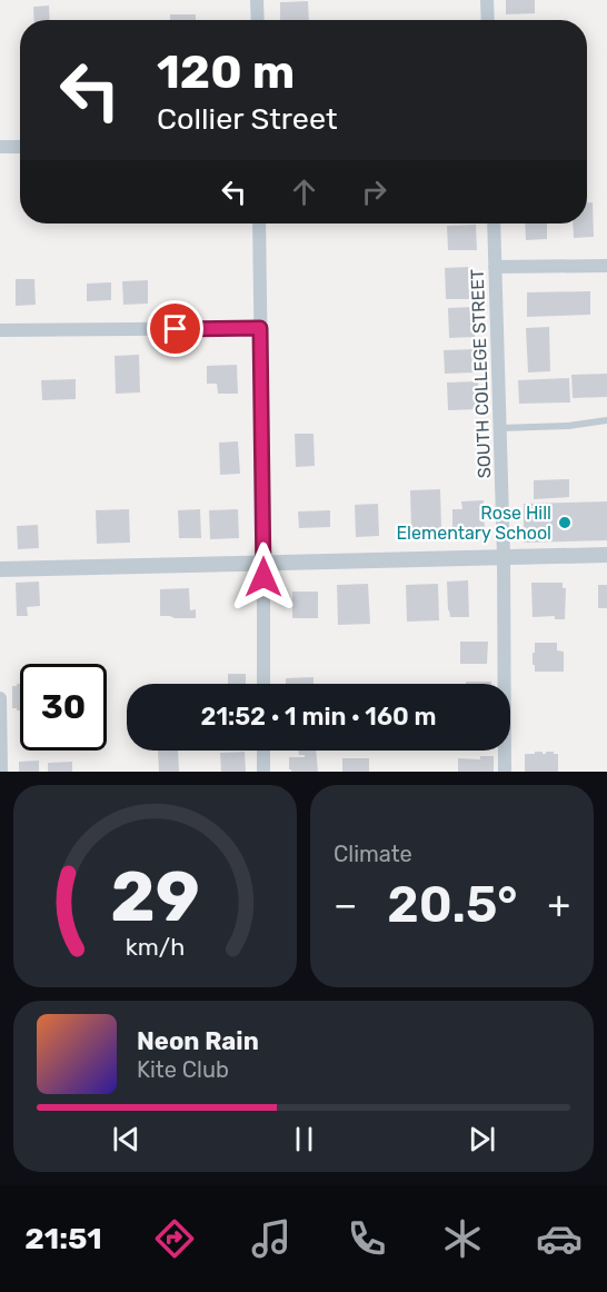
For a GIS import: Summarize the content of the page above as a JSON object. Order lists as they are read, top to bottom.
{
  "streets": {
    "street": ["SOUTH COLLEGE STREET"]
  },
  "places": ["Rose Hill Elementary School"],
  "page": {
    "turn": ["120 m", "Collier Street"],
    "limit": "30",
    "trip": "21:52 · 1 min · 160 m",
    "tile": "Climate",
    "heat": ["−", "20.5°", "+"],
    "song": ["Neon Rain", "Kite Club"],
    "tabs": "21:51",
    "gauge": ["29", "km/h"]
  }
}
